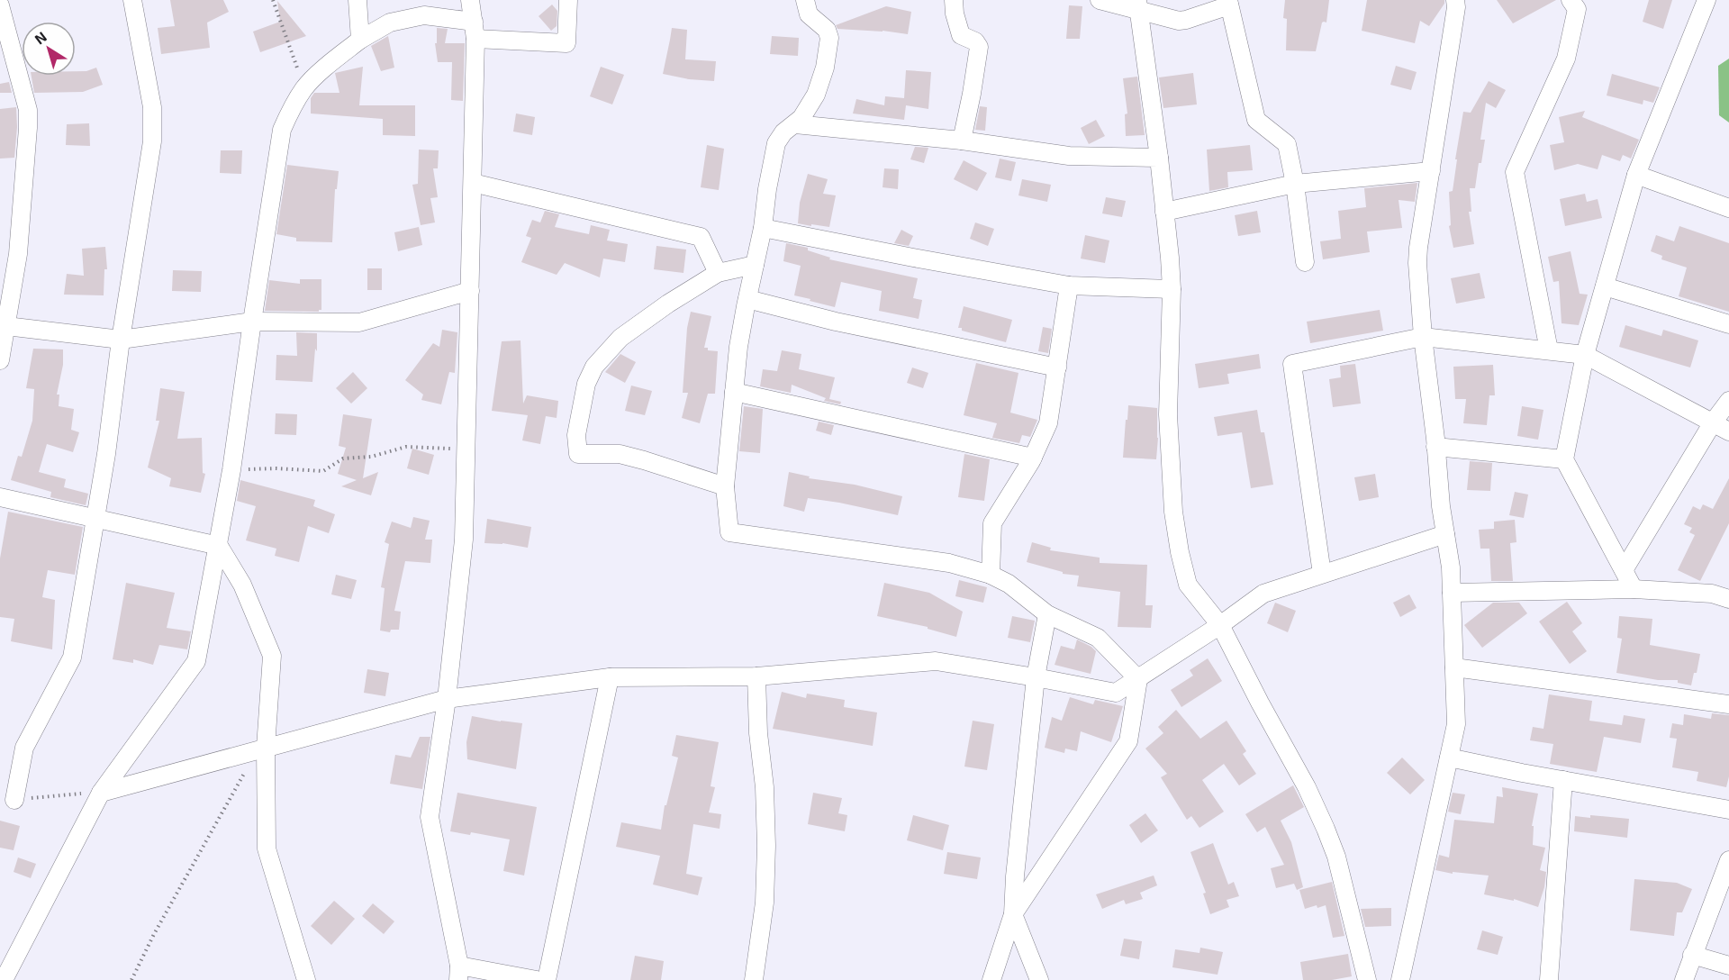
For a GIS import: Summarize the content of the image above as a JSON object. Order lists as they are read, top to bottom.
{
  "north": "top left"
}
